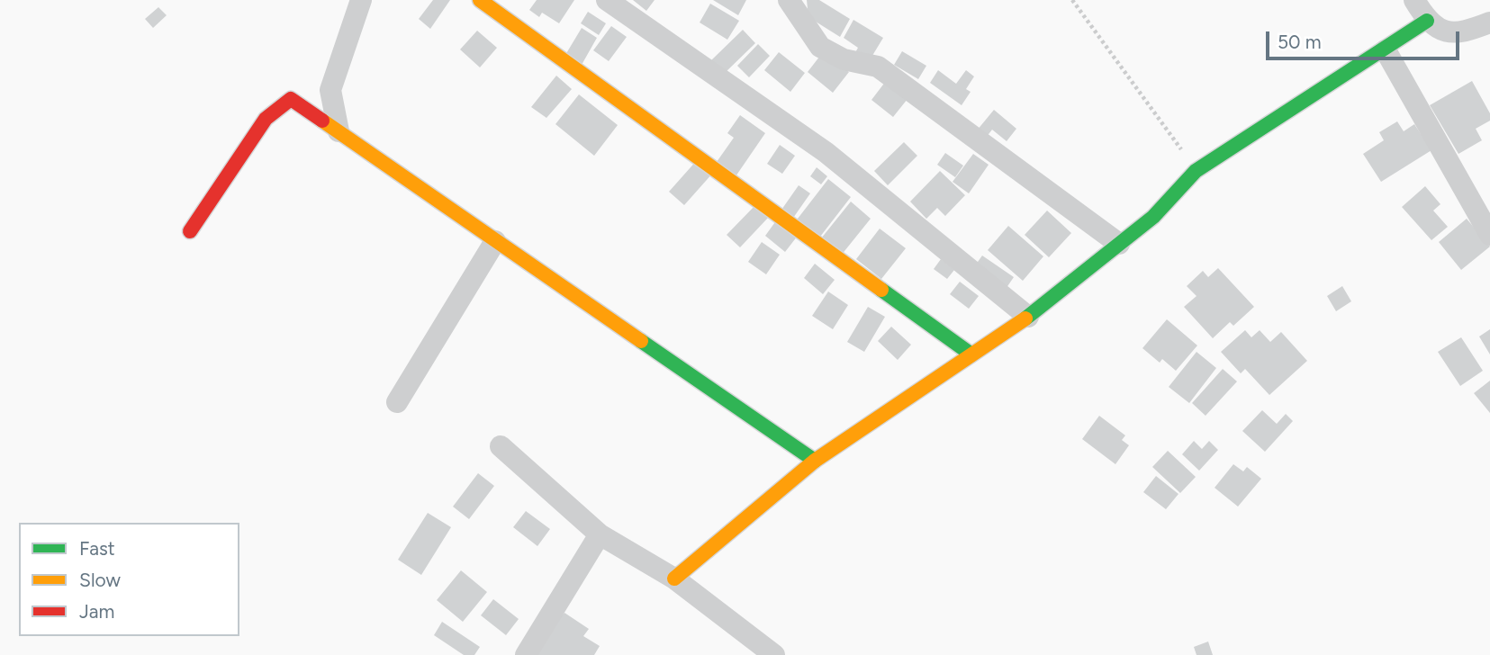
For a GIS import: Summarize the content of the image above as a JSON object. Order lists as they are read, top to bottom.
{
  "legend": ["Fast", "Slow", "Jam"],
  "scale_bar": "50 m"
}
